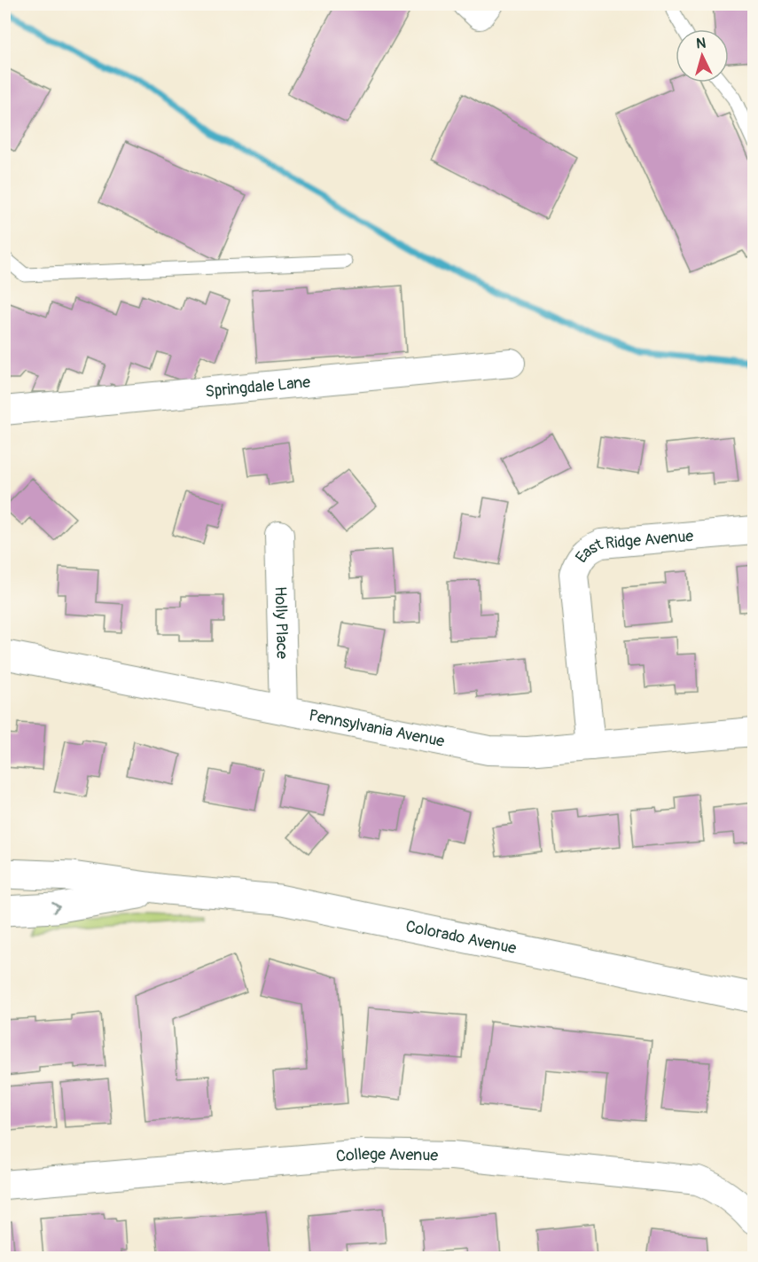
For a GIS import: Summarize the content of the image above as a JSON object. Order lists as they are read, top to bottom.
{
  "streets": {
    "main road": ["Colorado Avenue"],
    "street": [
      "Springdale Lane",
      "East Ridge Avenue",
      "Holly Place",
      "Pennsylvania Avenue",
      "College Avenue"
    ]
  },
  "crossings": [
    ["East Ridge Avenue", "Pennsylvania Avenue"],
    ["Holly Place", "Pennsylvania Avenue"]
  ],
  "north": "top"
}
